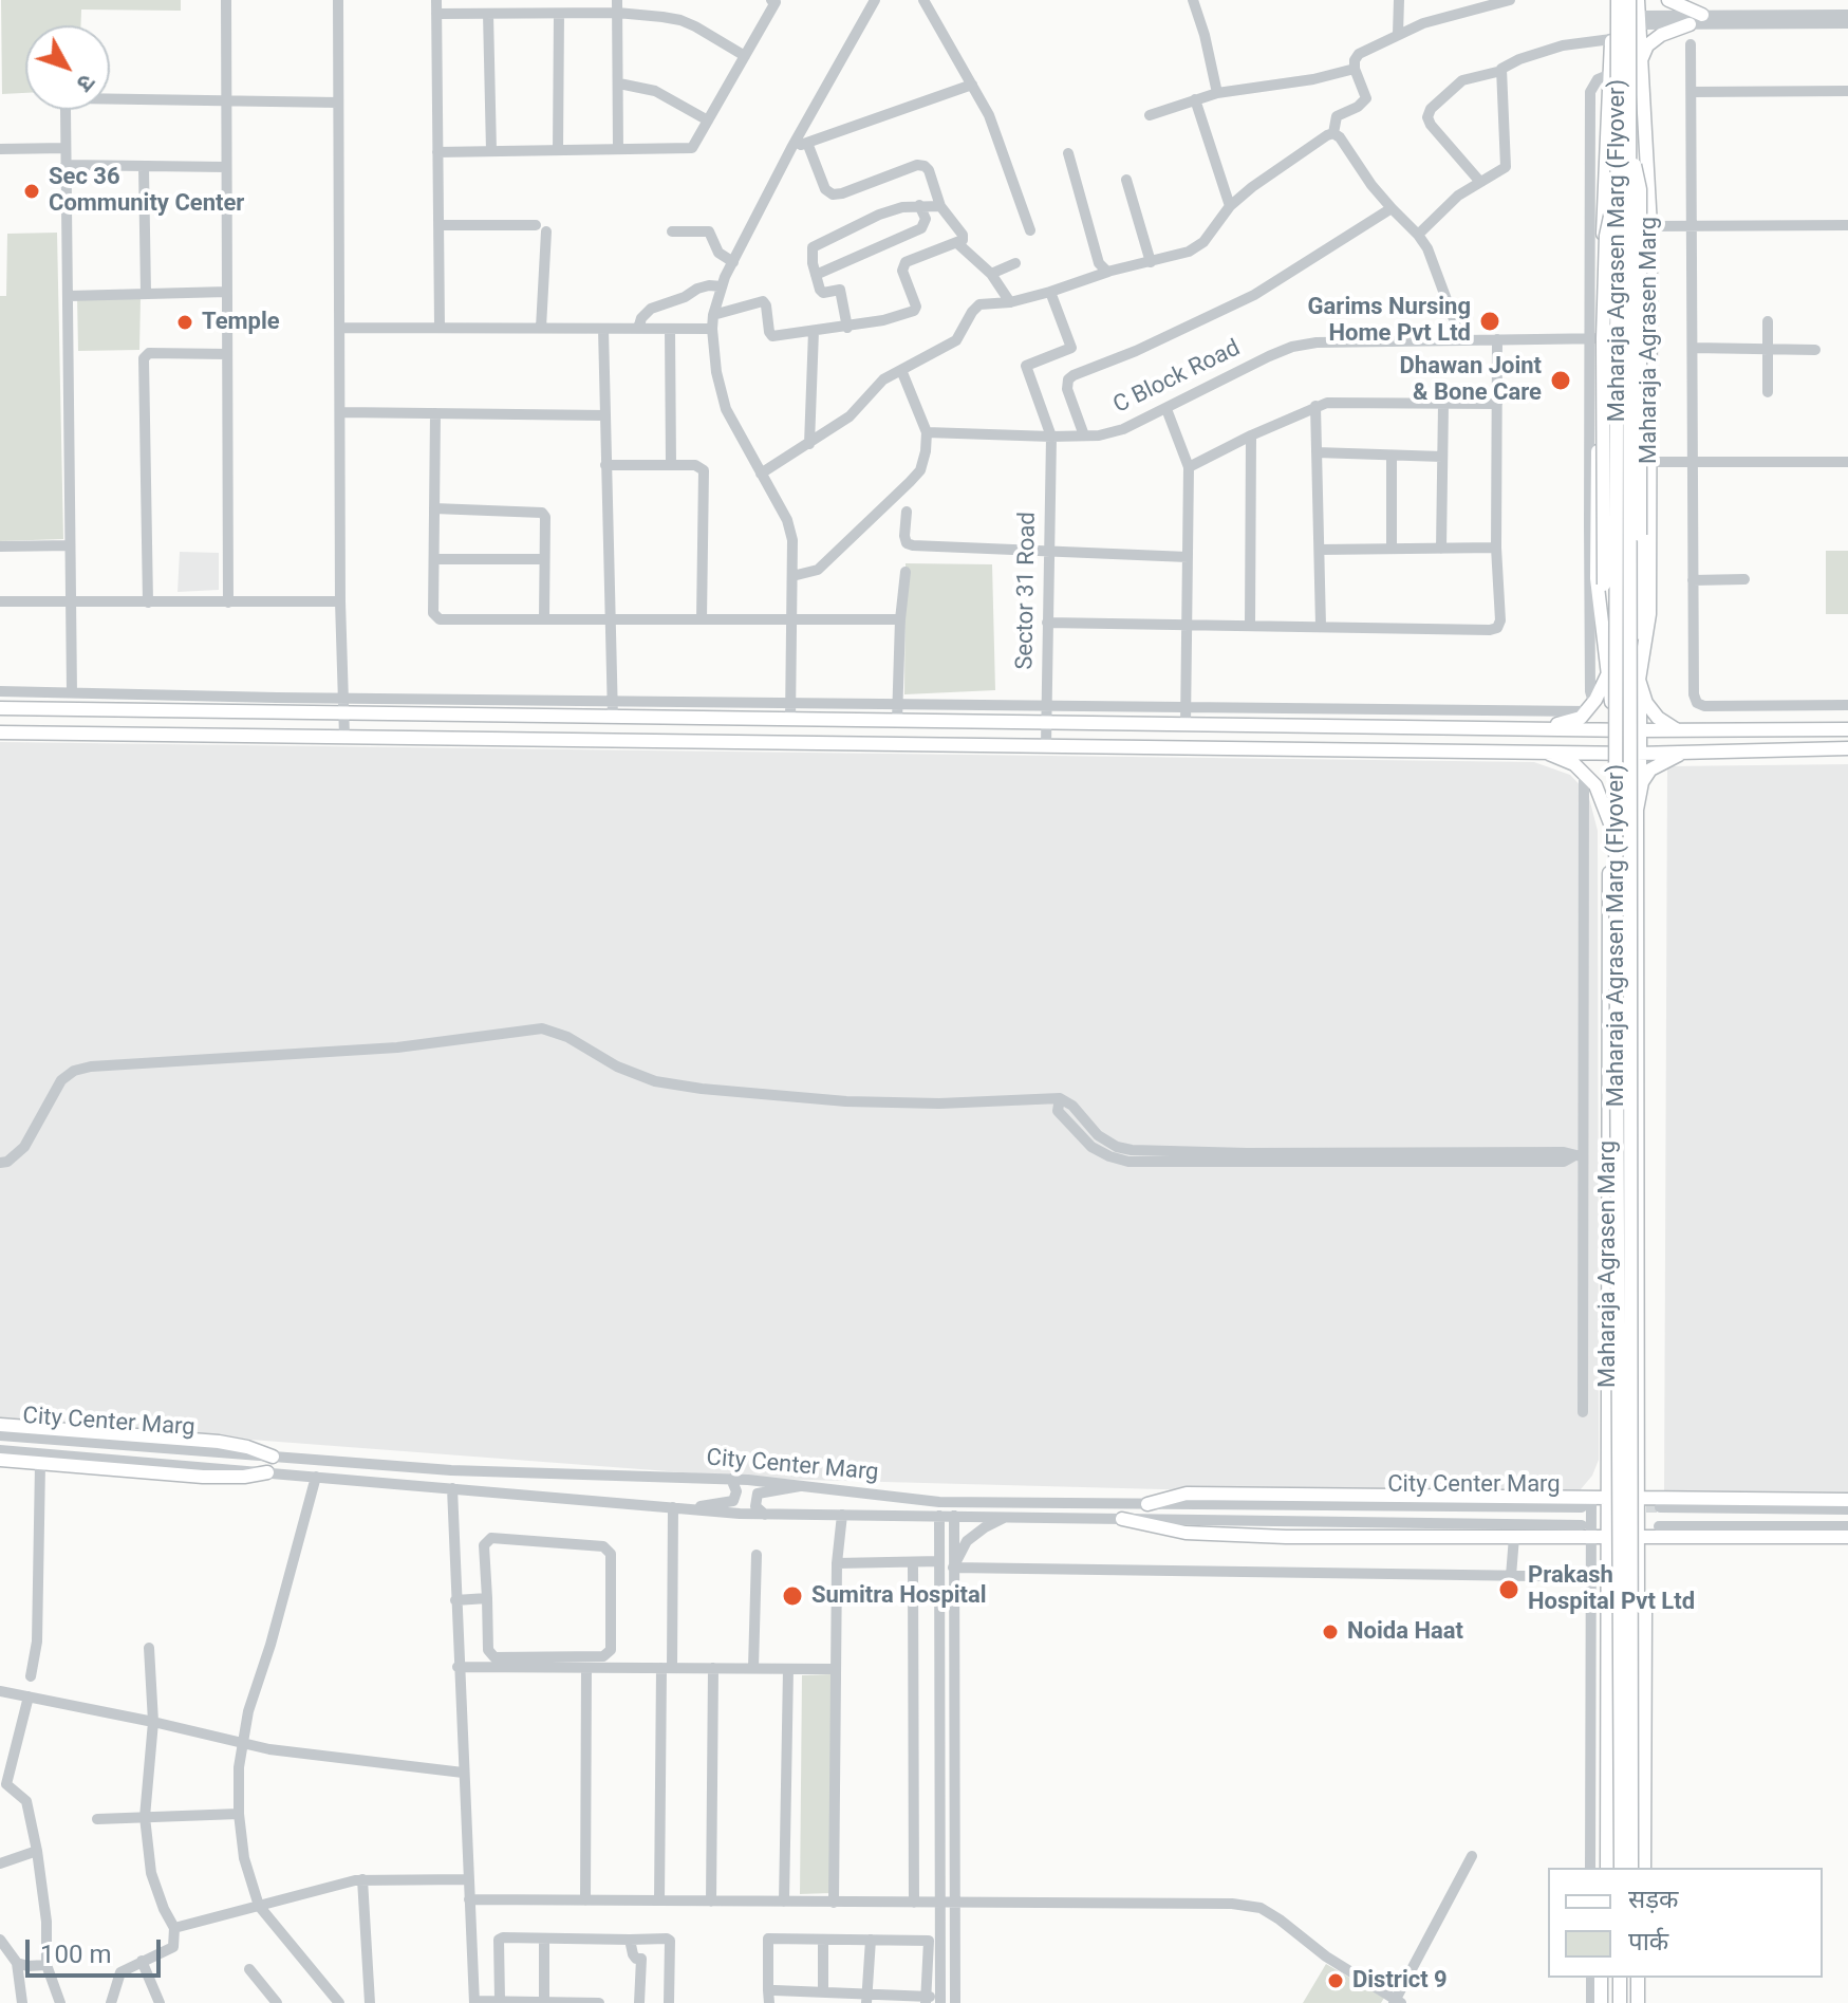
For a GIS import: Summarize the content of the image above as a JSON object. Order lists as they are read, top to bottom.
{
  "streets": {
    "main road": ["Maharaja Agrasen Marg (Flyover)", "Maharaja Agrasen Marg"],
    "street": ["C Block Road", "Sector 31 Road", "City Center Marg"]
  },
  "crossings": [
    ["Maharaja Agrasen Marg (Flyover)", "Maharaja Agrasen Marg"],
    ["Maharaja Agrasen Marg", "C Block Road"],
    ["C Block Road", "Sector 31 Road"]
  ],
  "places": [
    "Sec 36 Community Center",
    "Garims Nursing Home Pvt Ltd",
    "Temple",
    "Dhawan Joint & Bone Care",
    "Prakash Hospital Pvt Ltd",
    "Sumitra Hospital",
    "Noida Haat",
    "District 9"
  ],
  "legend": ["सड़क", "पार्क"],
  "scale_bar": "100 m",
  "north": "bottom right"
}
